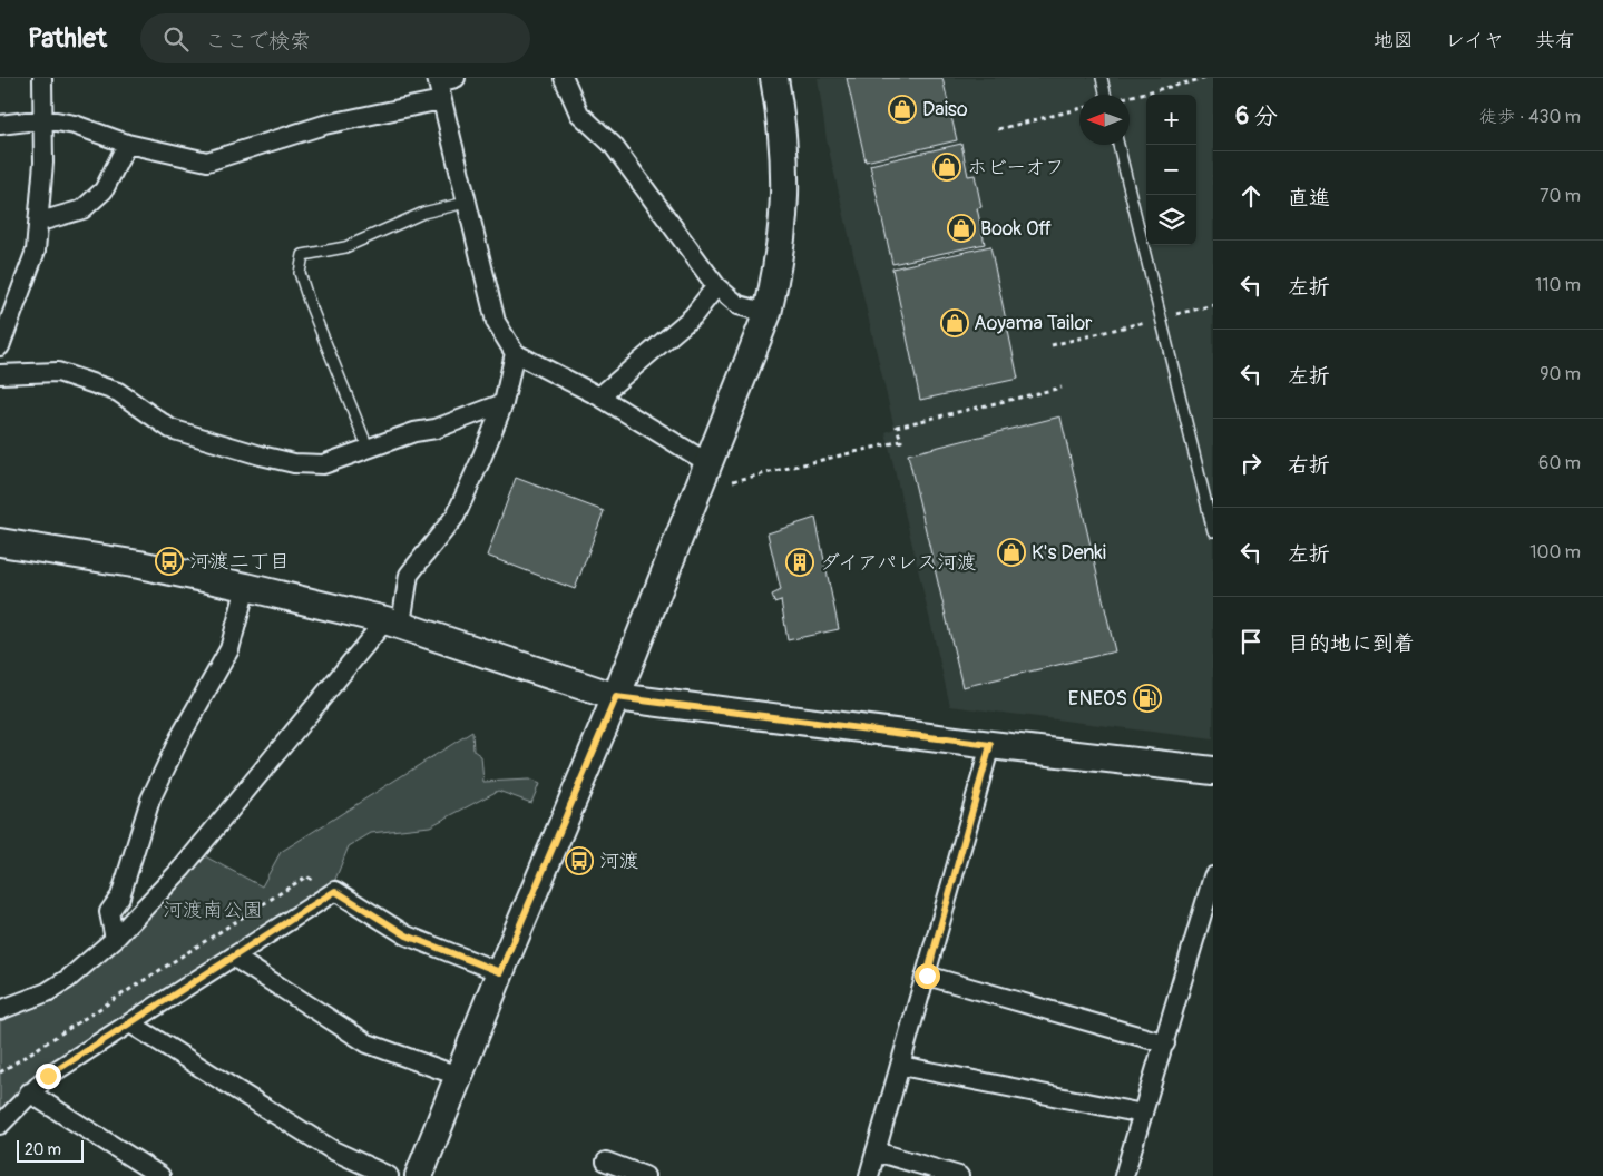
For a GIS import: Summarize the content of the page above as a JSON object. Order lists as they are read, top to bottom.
{
  "parks": ["河渡南公園"],
  "places": {
    "shop": [
      "Daiso",
      "ホビーオフ",
      "Book Off",
      "Aoyama Tailor",
      "K's Denki"
    ],
    "bus stop": ["河渡二丁目", "河渡"],
    "building": ["ダイアパレス河渡"],
    "fuel station": ["ENEOS"]
  },
  "scale_bar": "20 m",
  "north": "left",
  "page": {
    "header": "Pathlet",
    "search": "ここで検索",
    "nav": ["地図", "レイヤ", "共有"],
    "heading": ["6 分", "徒歩 · 430 m"],
    "map_buttons": ["+", "−"],
    "list": [
      ["直進", "70 m"],
      ["左折", "110 m"],
      ["左折", "90 m"],
      ["右折", "60 m"],
      ["左折", "100 m"],
      "目的地に到着"
    ],
    "scale": "20 m"
  }
}
